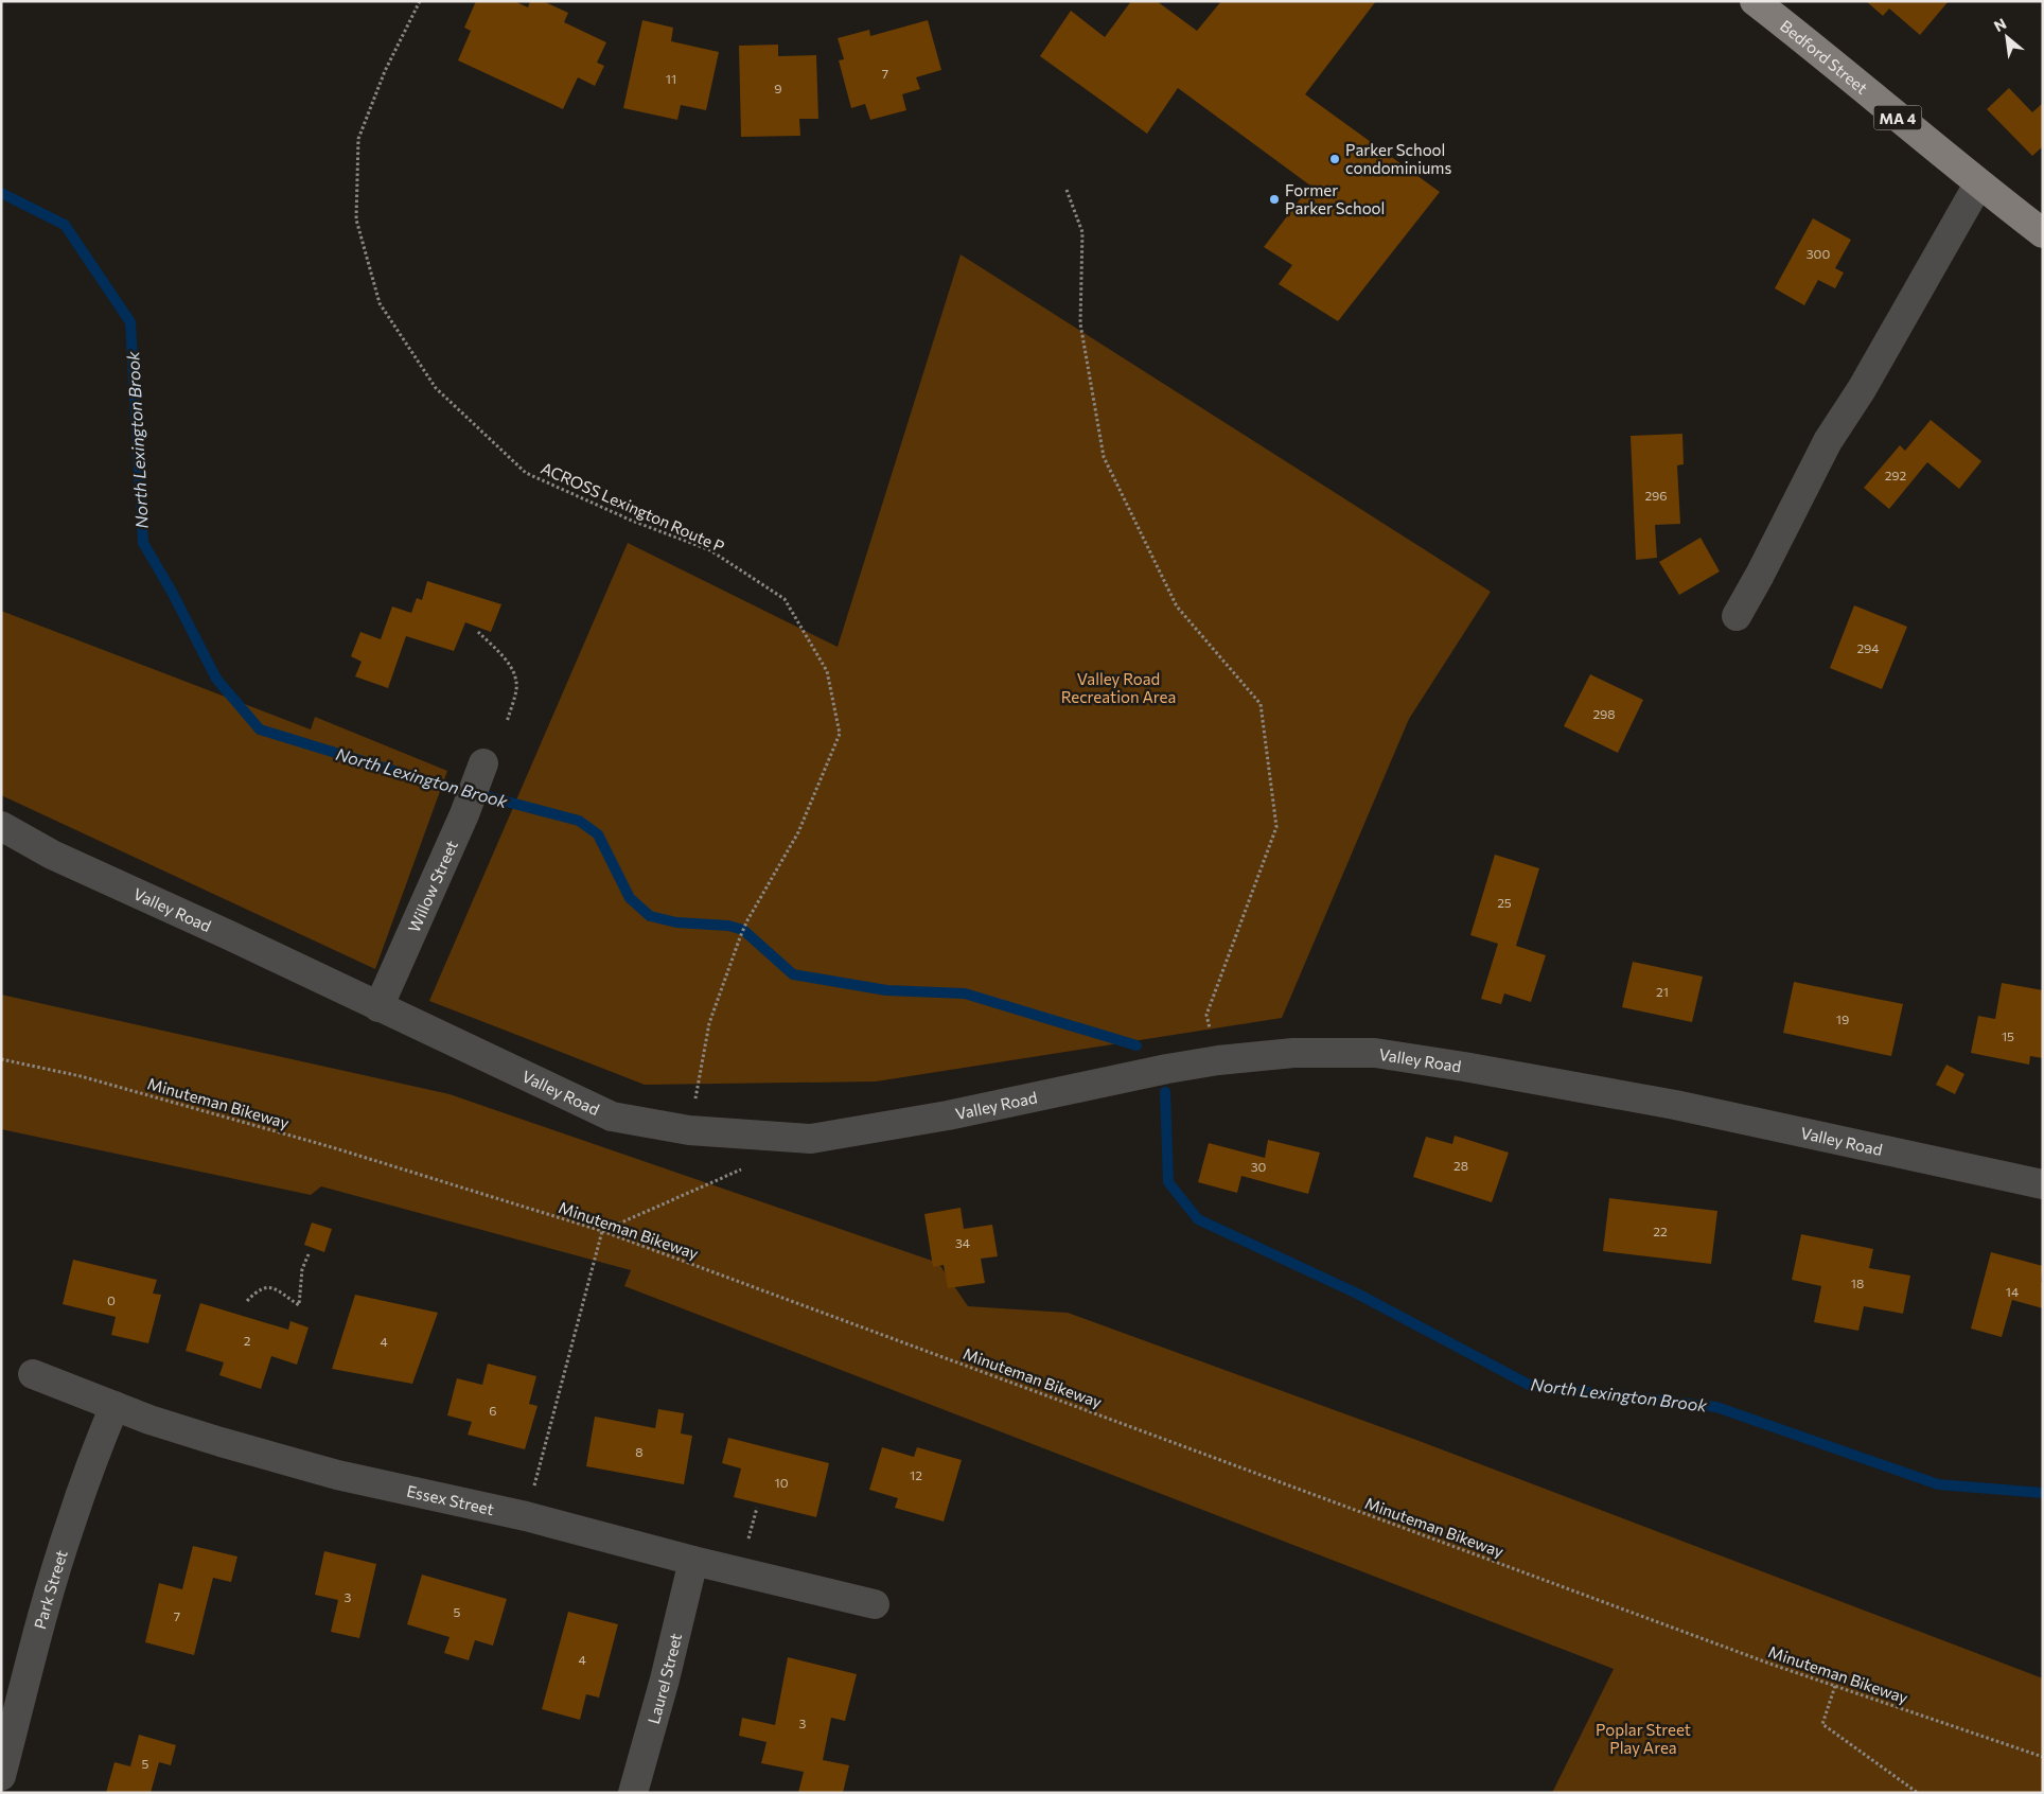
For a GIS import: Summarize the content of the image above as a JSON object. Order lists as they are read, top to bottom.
{
  "streets": {
    "main road": ["Bedford Street", "MA 4"],
    "street": [
      "Willow Street",
      "Valley Road",
      "Essex Street",
      "Park Street",
      "Laurel Street"
    ],
    "path": ["ACROSS Lexington Route P", "Minuteman Bikeway"]
  },
  "crossings": [
    ["ACROSS Lexington Route P", "Valley Road"],
    ["Willow Street", "Valley Road"],
    ["Essex Street", "Park Street"],
    ["Essex Street", "Laurel Street"]
  ],
  "water": ["North Lexington Brook"],
  "parks": ["Valley Road Recreation Area", "Poplar Street Play Area"],
  "places": ["Parker School condominiums", "Former Parker School"],
  "house_numbers": [
    "7",
    "11",
    "9",
    "300",
    "292",
    "296",
    "294",
    "298",
    "25",
    "21",
    "19",
    "15",
    "28",
    "30",
    "22",
    "34",
    "18",
    "14",
    "0",
    "2",
    "4",
    "6",
    "8",
    "12",
    "10",
    "3",
    "5",
    "7",
    "4",
    "3",
    "5"
  ],
  "north": "top left"
}
